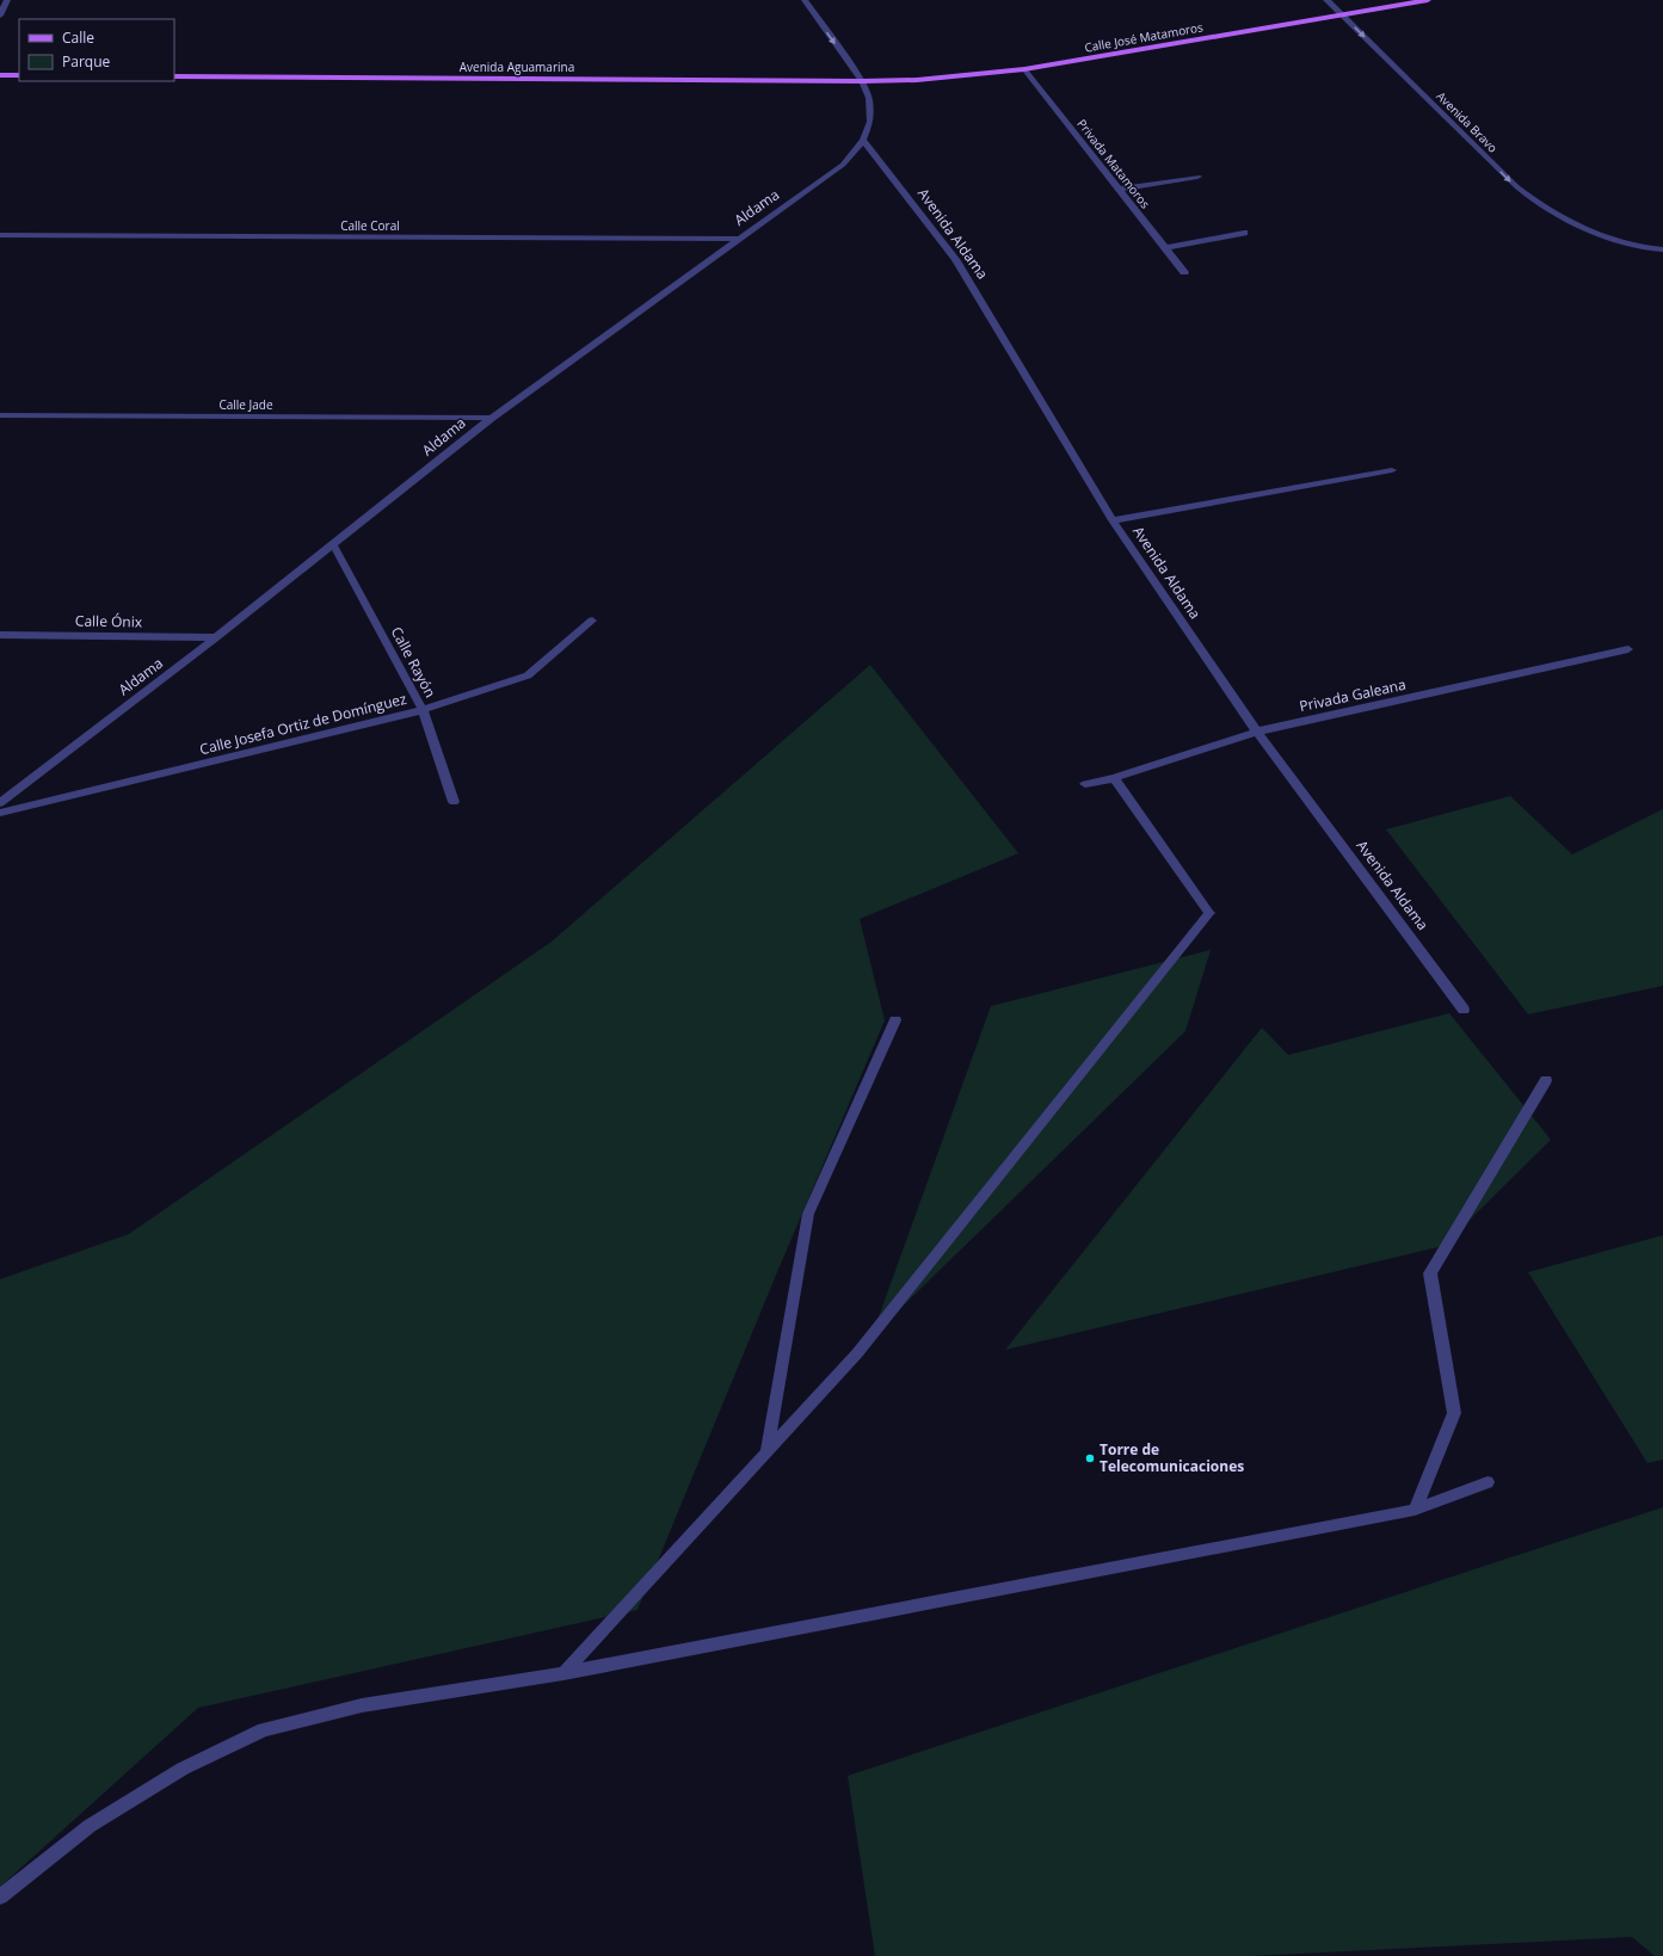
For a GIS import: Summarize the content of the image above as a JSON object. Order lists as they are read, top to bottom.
{
  "streets": {
    "main road": ["Calle José Matamoros", "Avenida Aguamarina"],
    "street": [
      "Avenida Bravo",
      "Privada Matamoros",
      "Aldama",
      "Calle Coral",
      "Avenida Aldama",
      "Calle Jade",
      "Calle Ónix",
      "Calle Rayón",
      "Privada Galeana",
      "Calle Josefa Ortiz de Domínguez"
    ]
  },
  "crossings": [
    ["Calle José Matamoros", "Avenida Aguamarina"],
    ["Calle José Matamoros", "Avenida Bravo"],
    ["Calle José Matamoros", "Privada Matamoros"],
    ["Calle José Matamoros", "Aldama"],
    ["Avenida Aguamarina", "Aldama"],
    ["Aldama", "Calle Coral"],
    ["Aldama", "Avenida Aldama"],
    ["Aldama", "Calle Jade"],
    ["Aldama", "Calle Ónix"],
    ["Aldama", "Calle Rayón"],
    ["Avenida Aldama", "Privada Galeana"],
    ["Calle Rayón", "Calle Josefa Ortiz de Domínguez"]
  ],
  "one_way": ["Avenida Bravo"],
  "places": ["Torre de Telecomunicaciones"],
  "legend": ["Calle", "Parque"]
}
